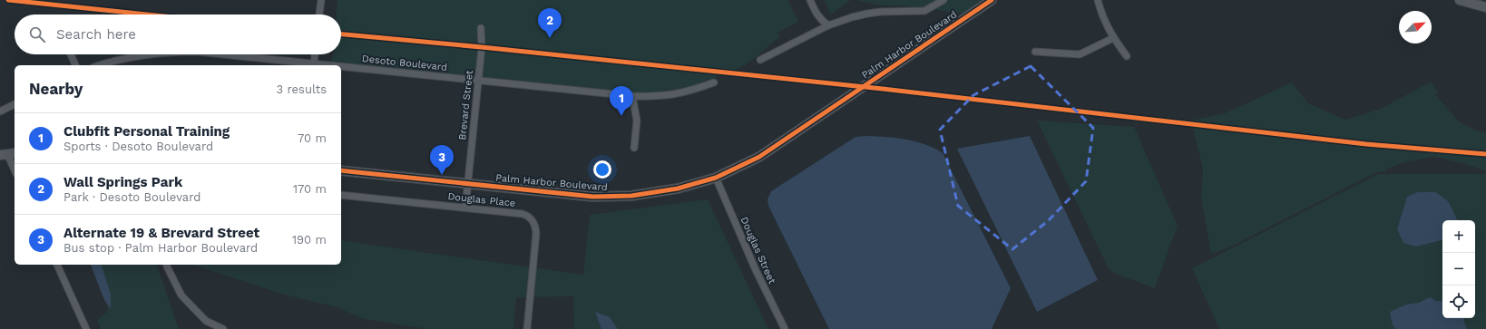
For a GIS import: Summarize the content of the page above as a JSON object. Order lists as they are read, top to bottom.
{
  "streets": {
    "main road": ["Palm Harbor Boulevard"],
    "street": [
      "Desoto Boulevard",
      "Brevard Street",
      "Douglas Place",
      "Douglas Street"
    ]
  },
  "crossings": [
    ["Palm Harbor Boulevard", "Brevard Street"],
    ["Palm Harbor Boulevard", "Douglas Street"],
    ["Desoto Boulevard", "Brevard Street"],
    ["Brevard Street", "Douglas Place"]
  ],
  "north": "top right",
  "page": {
    "pins": ["2", "1", "3"],
    "search": "Search here",
    "heading": ["Nearby", "3 results"],
    "list": [
      {
        "mark": "1",
        "name": "Clubfit Personal Training",
        "note": "Sports · Desoto Boulevard",
        "value": "70 m"
      },
      {
        "mark": "2",
        "name": "Wall Springs Park",
        "note": "Park · Desoto Boulevard",
        "value": "170 m"
      },
      {
        "mark": "3",
        "name": "Alternate 19 & Brevard Street",
        "note": "Bus stop · Palm Harbor Boulevard",
        "value": "190 m"
      }
    ],
    "map_buttons": ["+", "−"]
  }
}
